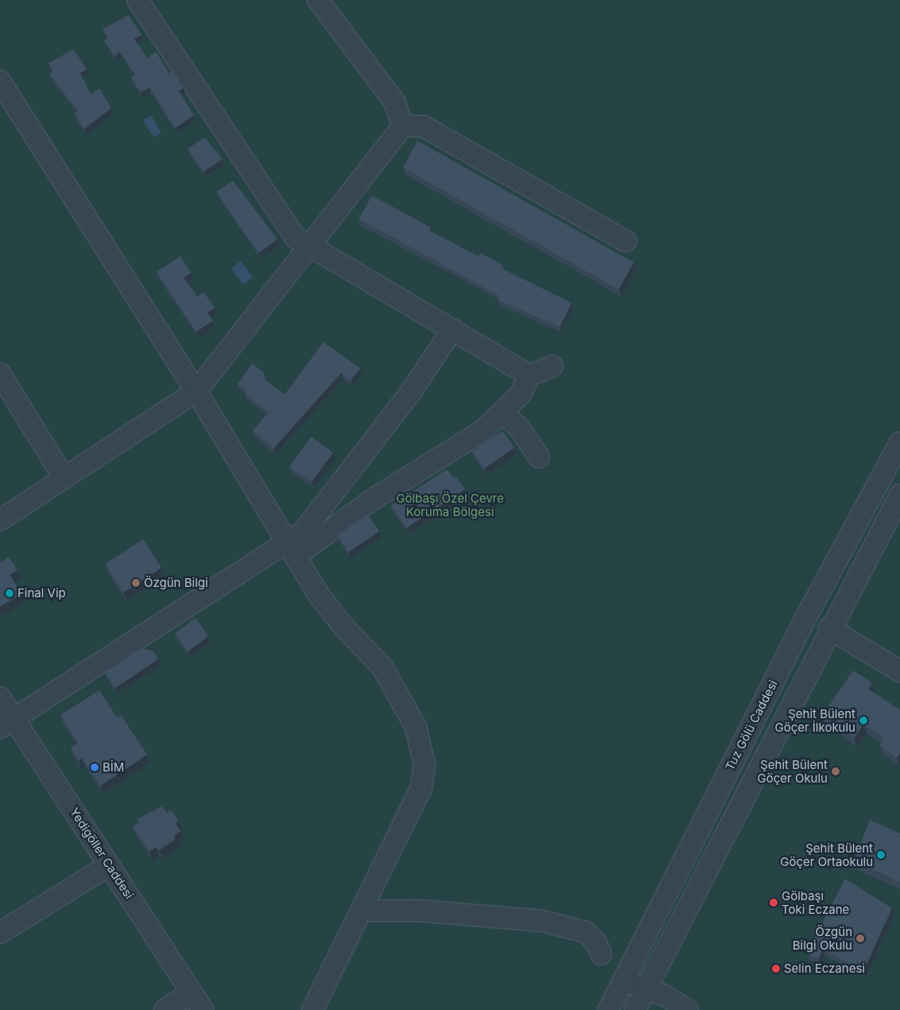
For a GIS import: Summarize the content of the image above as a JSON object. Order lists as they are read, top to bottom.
{
  "streets": {
    "street": ["Tuz Gölü Caddesi", "Yedigöller Caddesi"]
  },
  "parks": ["Gölbaşı Özel Çevre Koruma Bölgesi"],
  "places": [
    "Özgün Bilgi",
    "Final Vip",
    "Şehit Bülent Göçer İlkokulu",
    "BİM",
    "Şehit Bülent Göçer Okulu",
    "Şehit Bülent Göçer Ortaokulu",
    "Gölbaşı Toki Eczane",
    "Özgün Bilgi Okulu",
    "Selin Eczanesi"
  ]
}
